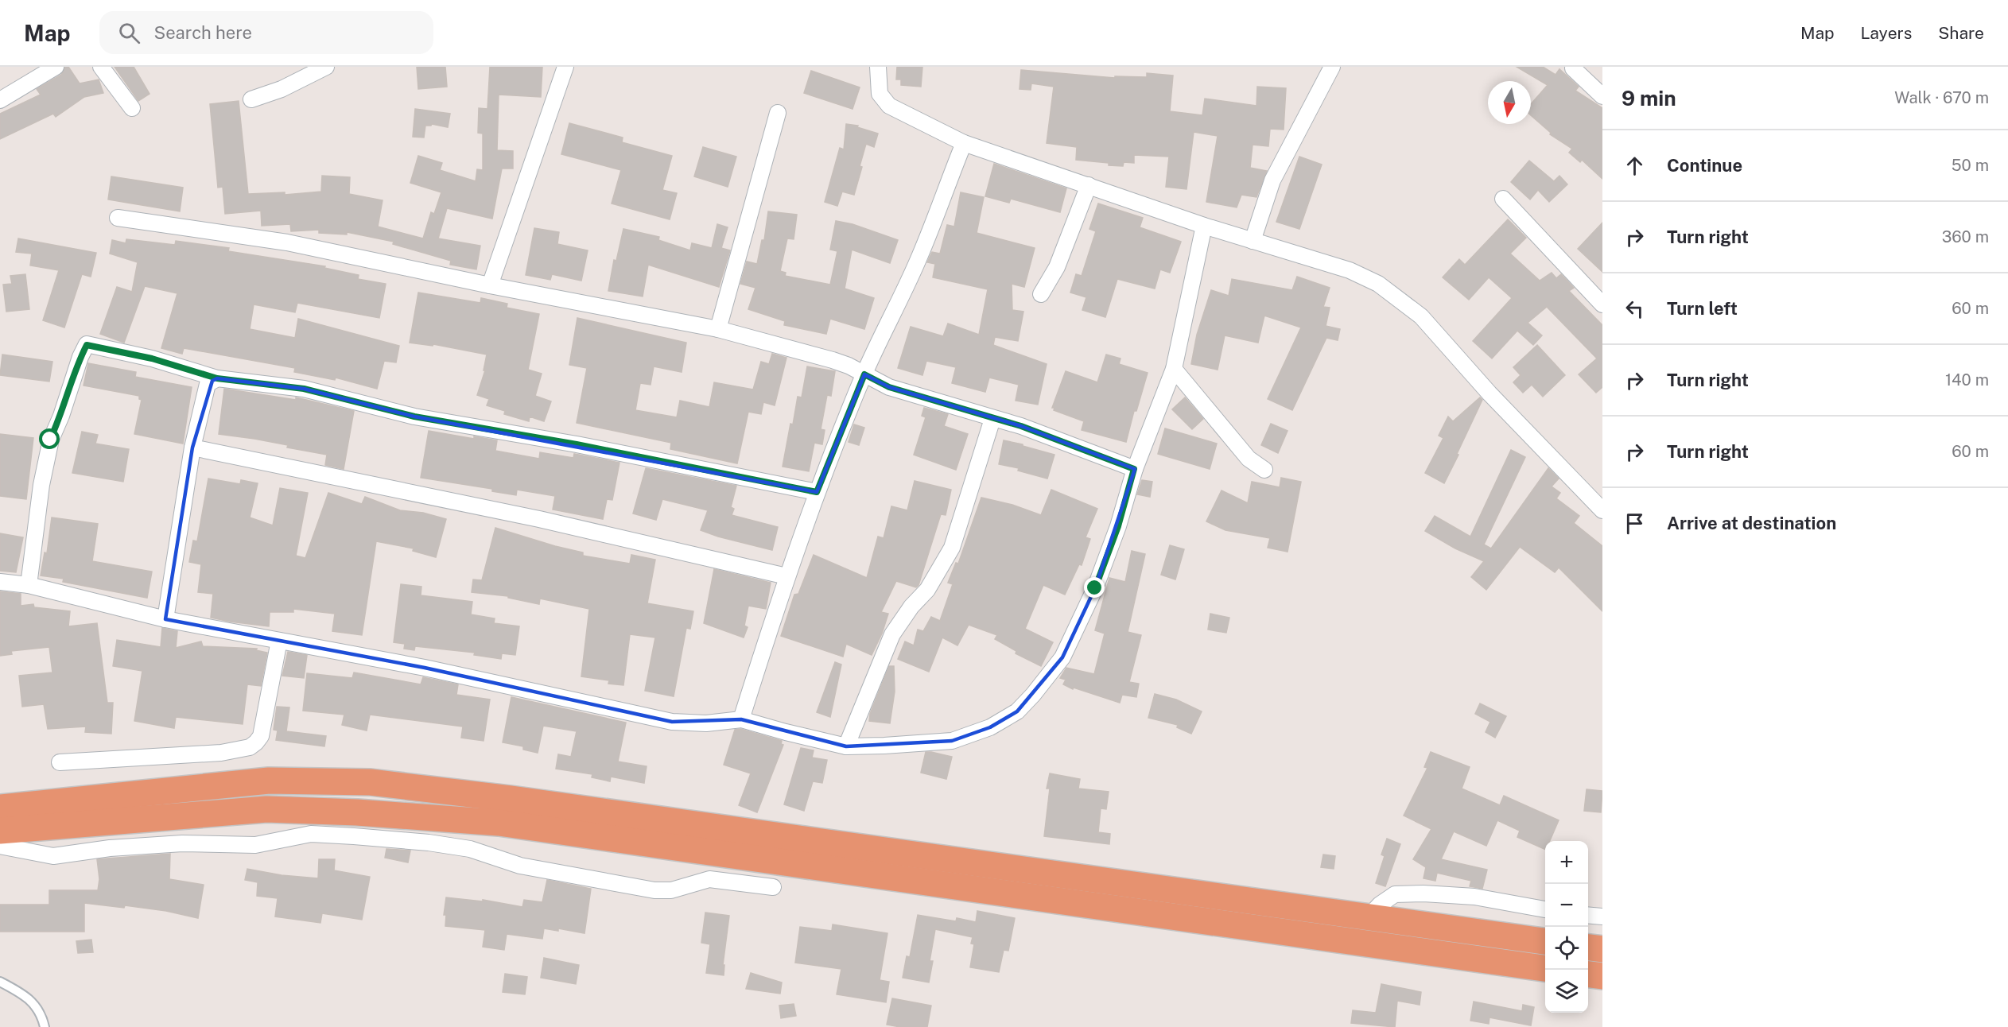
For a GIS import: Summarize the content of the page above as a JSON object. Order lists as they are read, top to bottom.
{
  "north": "bottom",
  "page": {
    "header": "Map",
    "search": "Search here",
    "nav": ["Map", "Layers", "Share"],
    "heading": ["9 min", "Walk · 670 m"],
    "list": [
      ["Continue", "50 m"],
      ["Turn right", "360 m"],
      ["Turn left", "60 m"],
      ["Turn right", "140 m"],
      ["Turn right", "60 m"],
      "Arrive at destination"
    ],
    "map_buttons": ["+", "−"]
  }
}
